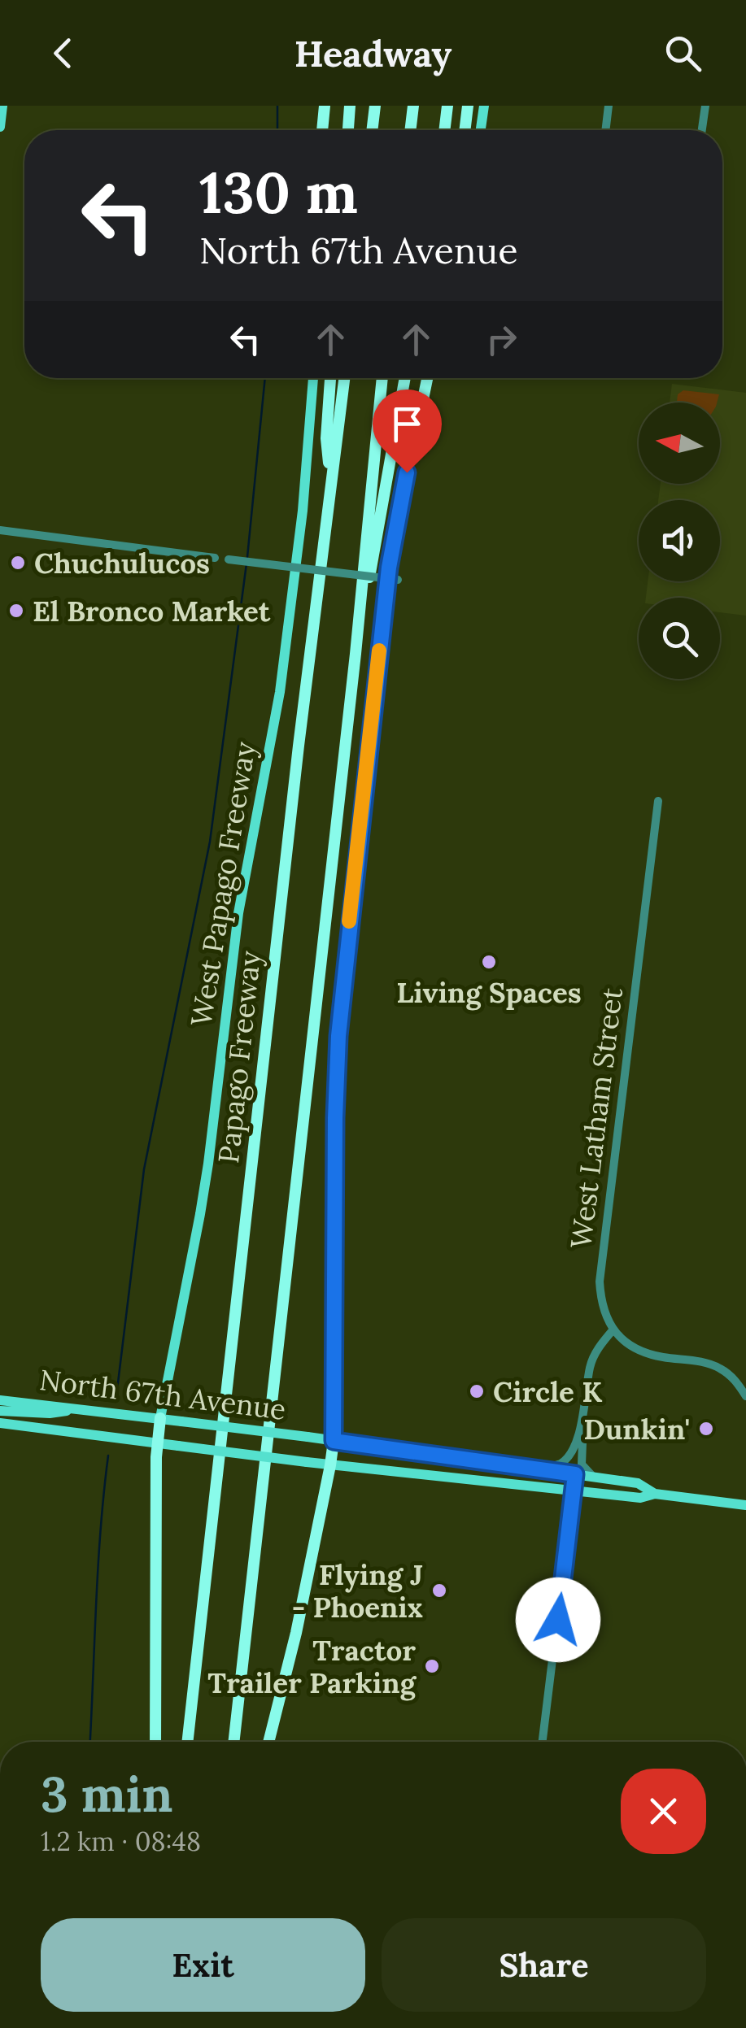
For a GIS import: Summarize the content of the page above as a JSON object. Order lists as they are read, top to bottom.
{
  "streets": {
    "highway": ["Papago Freeway"],
    "main road": ["West Papago Freeway", "North 67th Avenue"],
    "street": ["West Latham Street"]
  },
  "crossings": [
    ["West Papago Freeway", "North 67th Avenue"]
  ],
  "places": [
    "Chuchulucos",
    "El Bronco Market",
    "Living Spaces",
    "Circle K",
    "Dunkin'",
    "Flying J - Phoenix",
    "Tractor Trailer Parking"
  ],
  "north": "left",
  "page": {
    "header": "Headway",
    "turn": ["130 m", "North 67th Avenue"],
    "heading": ["3 min", "1.2 km · 08:48"],
    "buttons": ["Exit", "Share"]
  }
}
